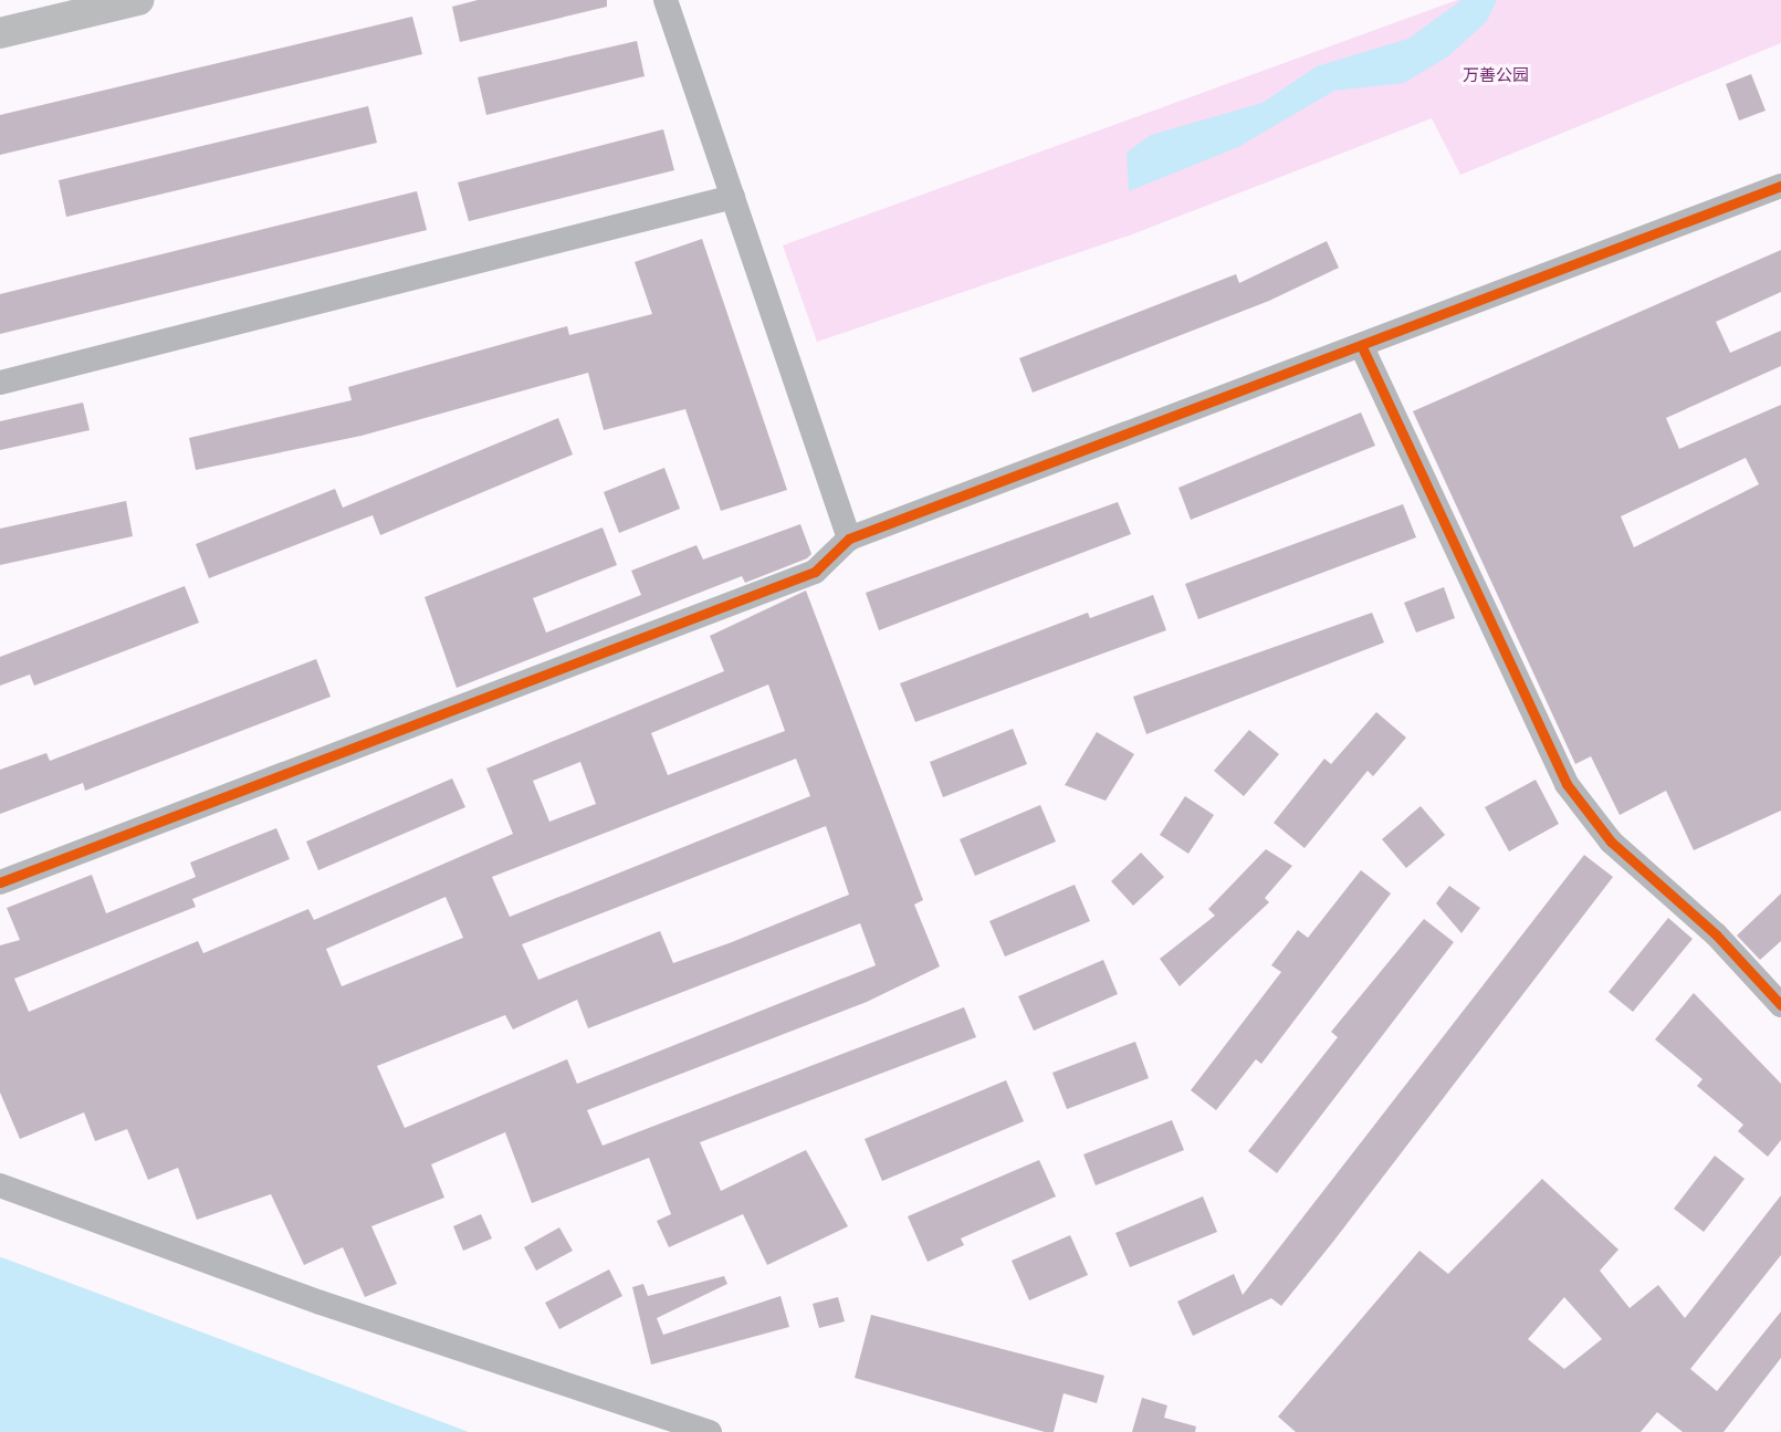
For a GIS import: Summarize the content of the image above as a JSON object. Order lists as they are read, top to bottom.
{
  "parks": ["万善公园"]
}
